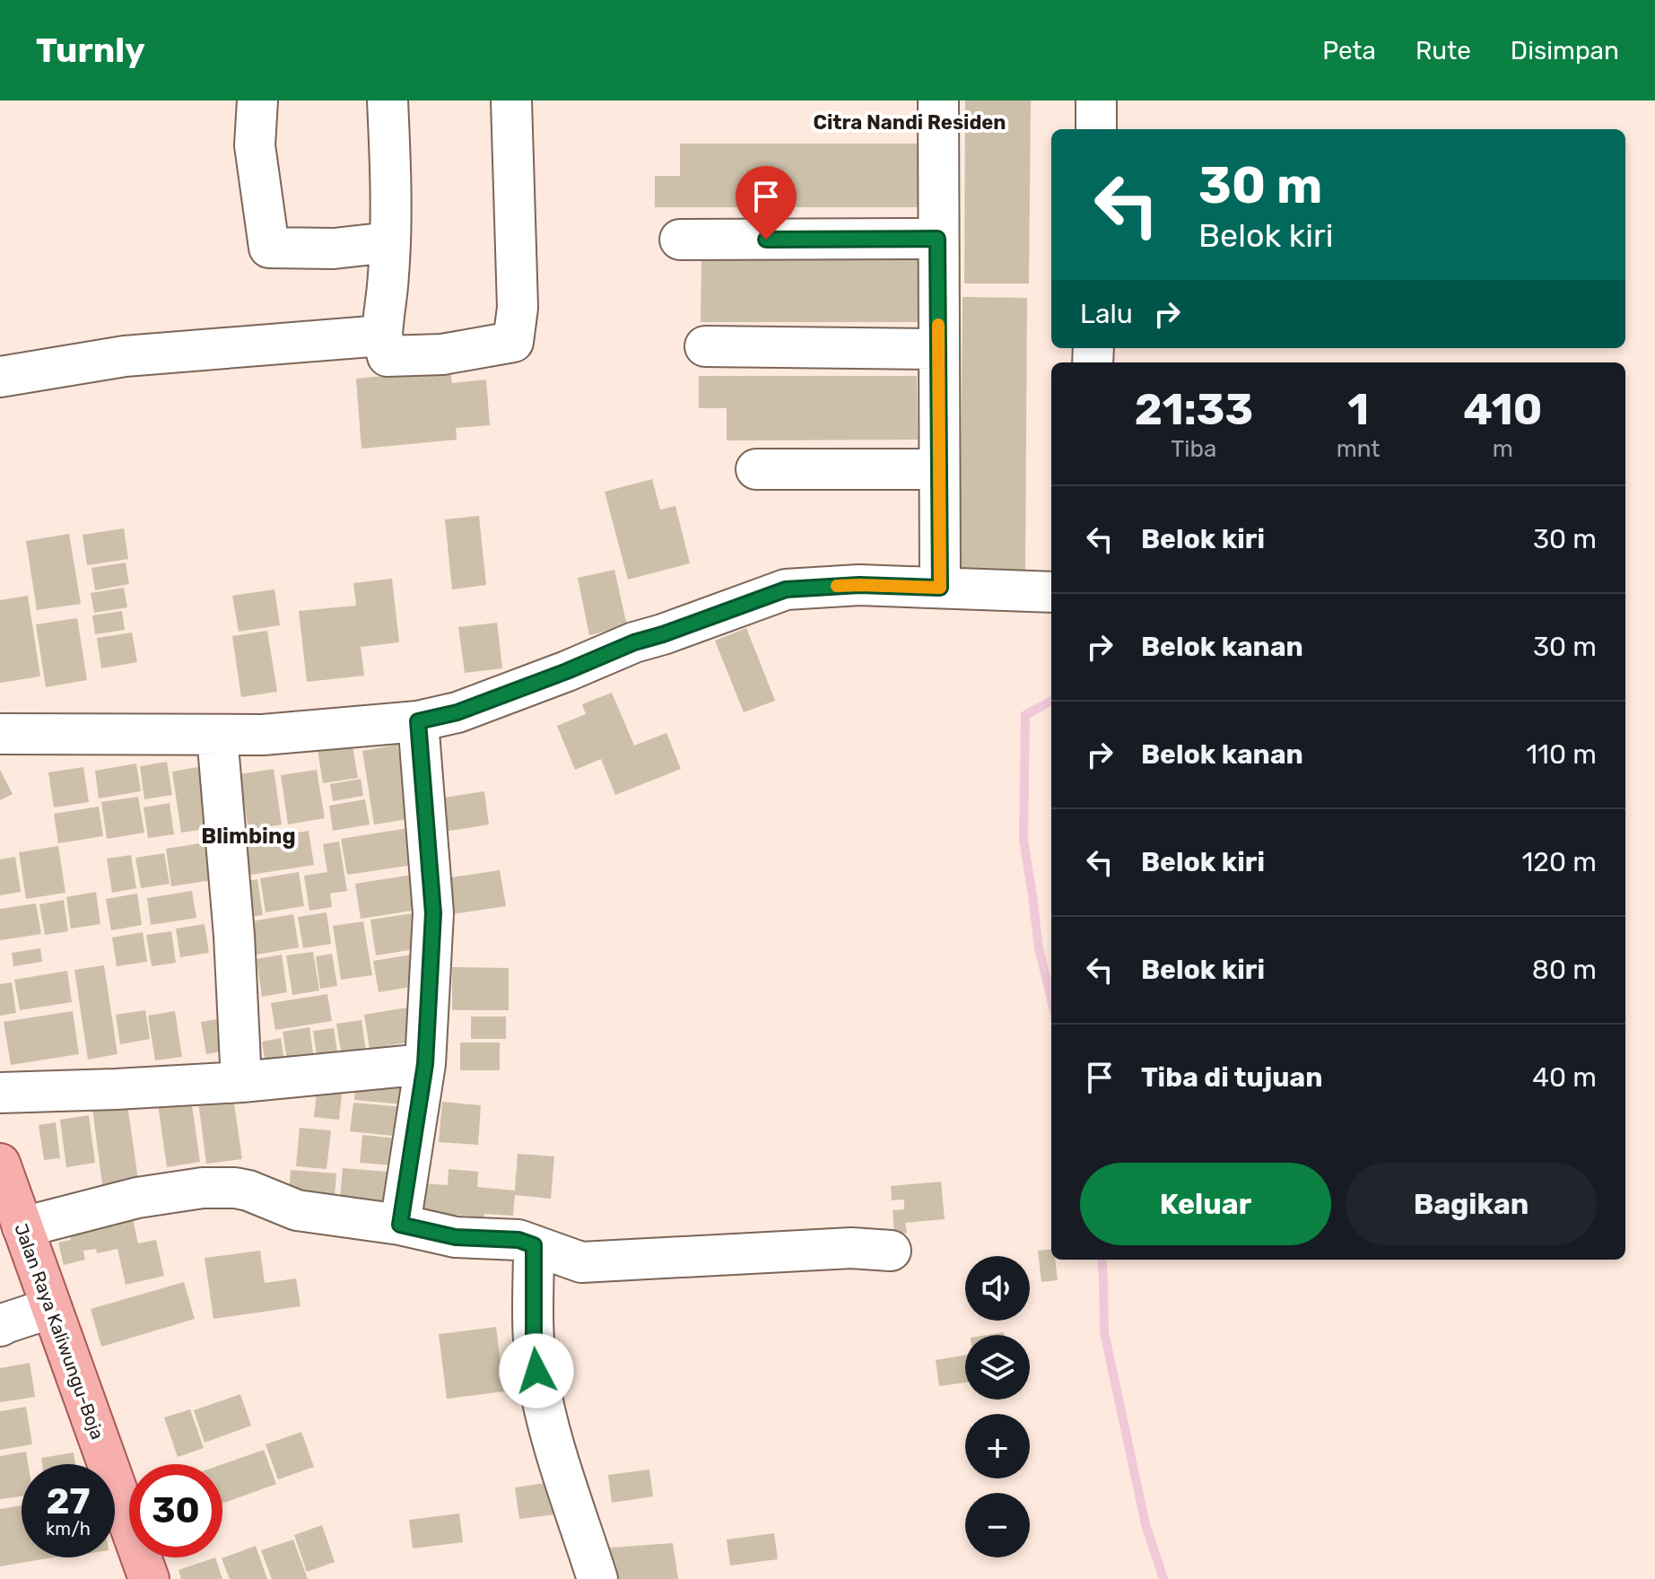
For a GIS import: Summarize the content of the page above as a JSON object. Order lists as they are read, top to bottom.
{
  "streets": {
    "main road": ["Jalan Raya Kaliwungu-Boja"]
  },
  "districts": ["Citra Nandi Residen", "Blimbing"],
  "page": {
    "header": "Turnly",
    "nav": ["Peta", "Rute", "Disimpan"],
    "turn": ["30 m", "Belok kiri"],
    "then": "Lalu",
    "eta": [
      "21:33",
      "Tiba",
      "1",
      "mnt",
      "410",
      "m"
    ],
    "list": [
      {
        "name": "Belok kiri",
        "value": "30 m"
      },
      {
        "name": "Belok kanan",
        "value": "30 m"
      },
      {
        "name": "Belok kanan",
        "value": "110 m"
      },
      {
        "name": "Belok kiri",
        "value": "120 m"
      },
      {
        "name": "Belok kiri",
        "value": "80 m"
      },
      {
        "name": "Tiba di tujuan",
        "value": "40 m"
      }
    ],
    "buttons": ["Keluar", "Bagikan"],
    "map_buttons": ["+", "−"],
    "speed": "27 km/h",
    "limit": "30"
  }
}
